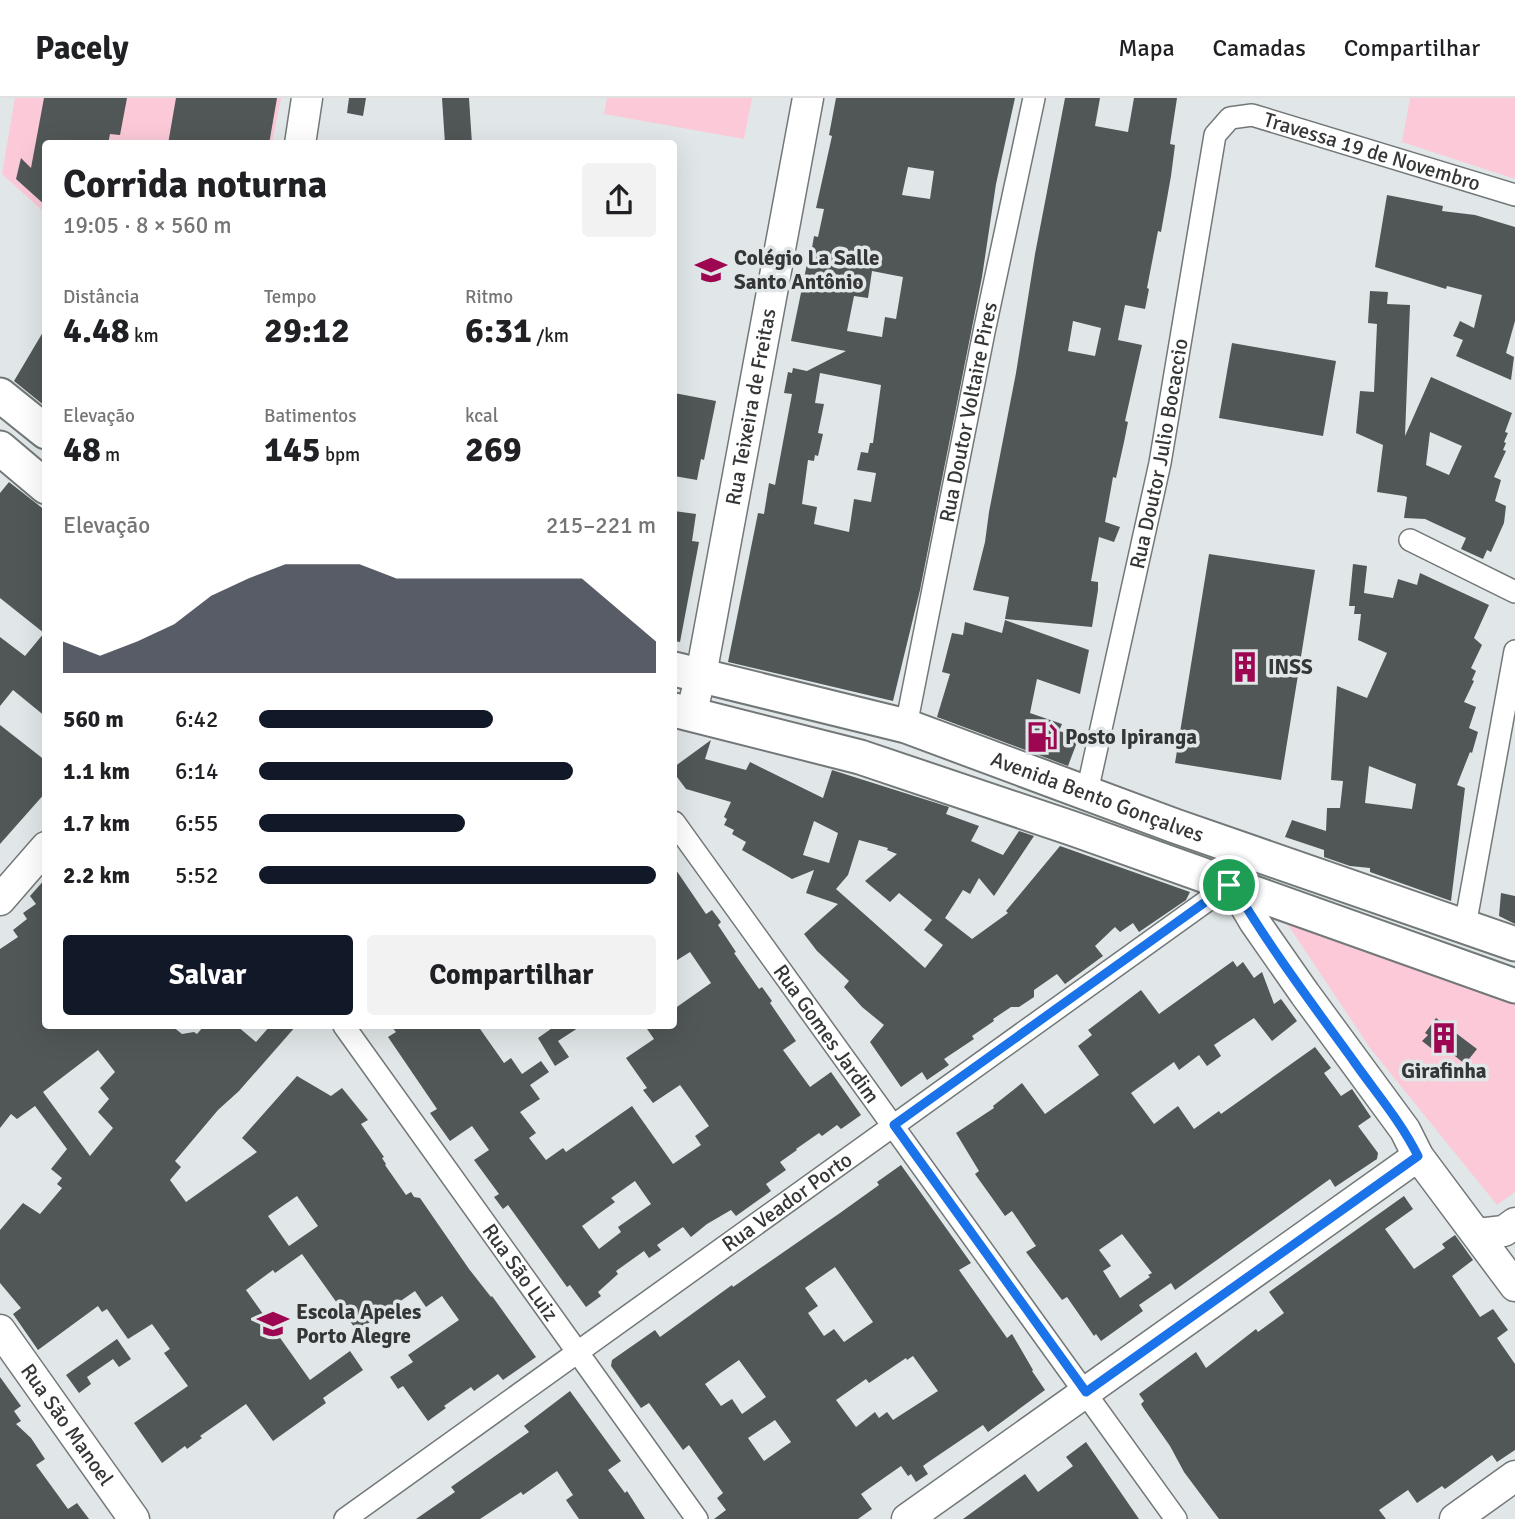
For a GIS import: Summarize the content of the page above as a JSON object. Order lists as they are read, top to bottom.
{
  "streets": {
    "main road": ["Avenida Bento Gonçalves"],
    "street": [
      "Travessa 19 de Novembro",
      "Rua Teixeira de Freitas",
      "Rua Doutor Voltaire Pires",
      "Rua Doutor Julio Bocaccio",
      "Rua Gomes Jardim",
      "Rua Veador Porto",
      "Rua São Luiz",
      "Rua São Manoel"
    ]
  },
  "crossings": [
    ["Travessa 19 de Novembro", "Rua Doutor Julio Bocaccio"],
    ["Rua Teixeira de Freitas", "Avenida Bento Gonçalves"],
    ["Rua Doutor Voltaire Pires", "Avenida Bento Gonçalves"],
    ["Rua Doutor Julio Bocaccio", "Avenida Bento Gonçalves"],
    ["Avenida Bento Gonçalves", "Rua Veador Porto"],
    ["Rua Gomes Jardim", "Rua Veador Porto"],
    ["Rua Veador Porto", "Rua São Luiz"]
  ],
  "places": {
    "school or university": ["Colégio La Salle Santo Antônio", "Escola Apeles Porto Alegre"],
    "building": ["INSS", "Girafinha"],
    "fuel station": ["Posto Ipiranga"]
  },
  "page": {
    "header": "Pacely",
    "nav": ["Mapa", "Camadas", "Compartilhar"],
    "heading": ["Corrida noturna", "19:05 · 8 × 560 m"],
    "stats": [
      ["Distância", "4.48 km"],
      ["Tempo", "29:12"],
      ["Ritmo", "6:31 /km"],
      ["Elevação", "48 m"],
      ["Batimentos", "145 bpm"],
      ["kcal", "269"]
    ],
    "chart": ["Elevação", "215–221 m"],
    "list": [
      {
        "name": "560 m",
        "note": "6:42"
      },
      {
        "name": "1.1 km",
        "note": "6:14"
      },
      {
        "name": "1.7 km",
        "note": "6:55"
      },
      {
        "name": "2.2 km",
        "note": "5:52"
      }
    ],
    "buttons": ["Salvar", "Compartilhar"]
  }
}
